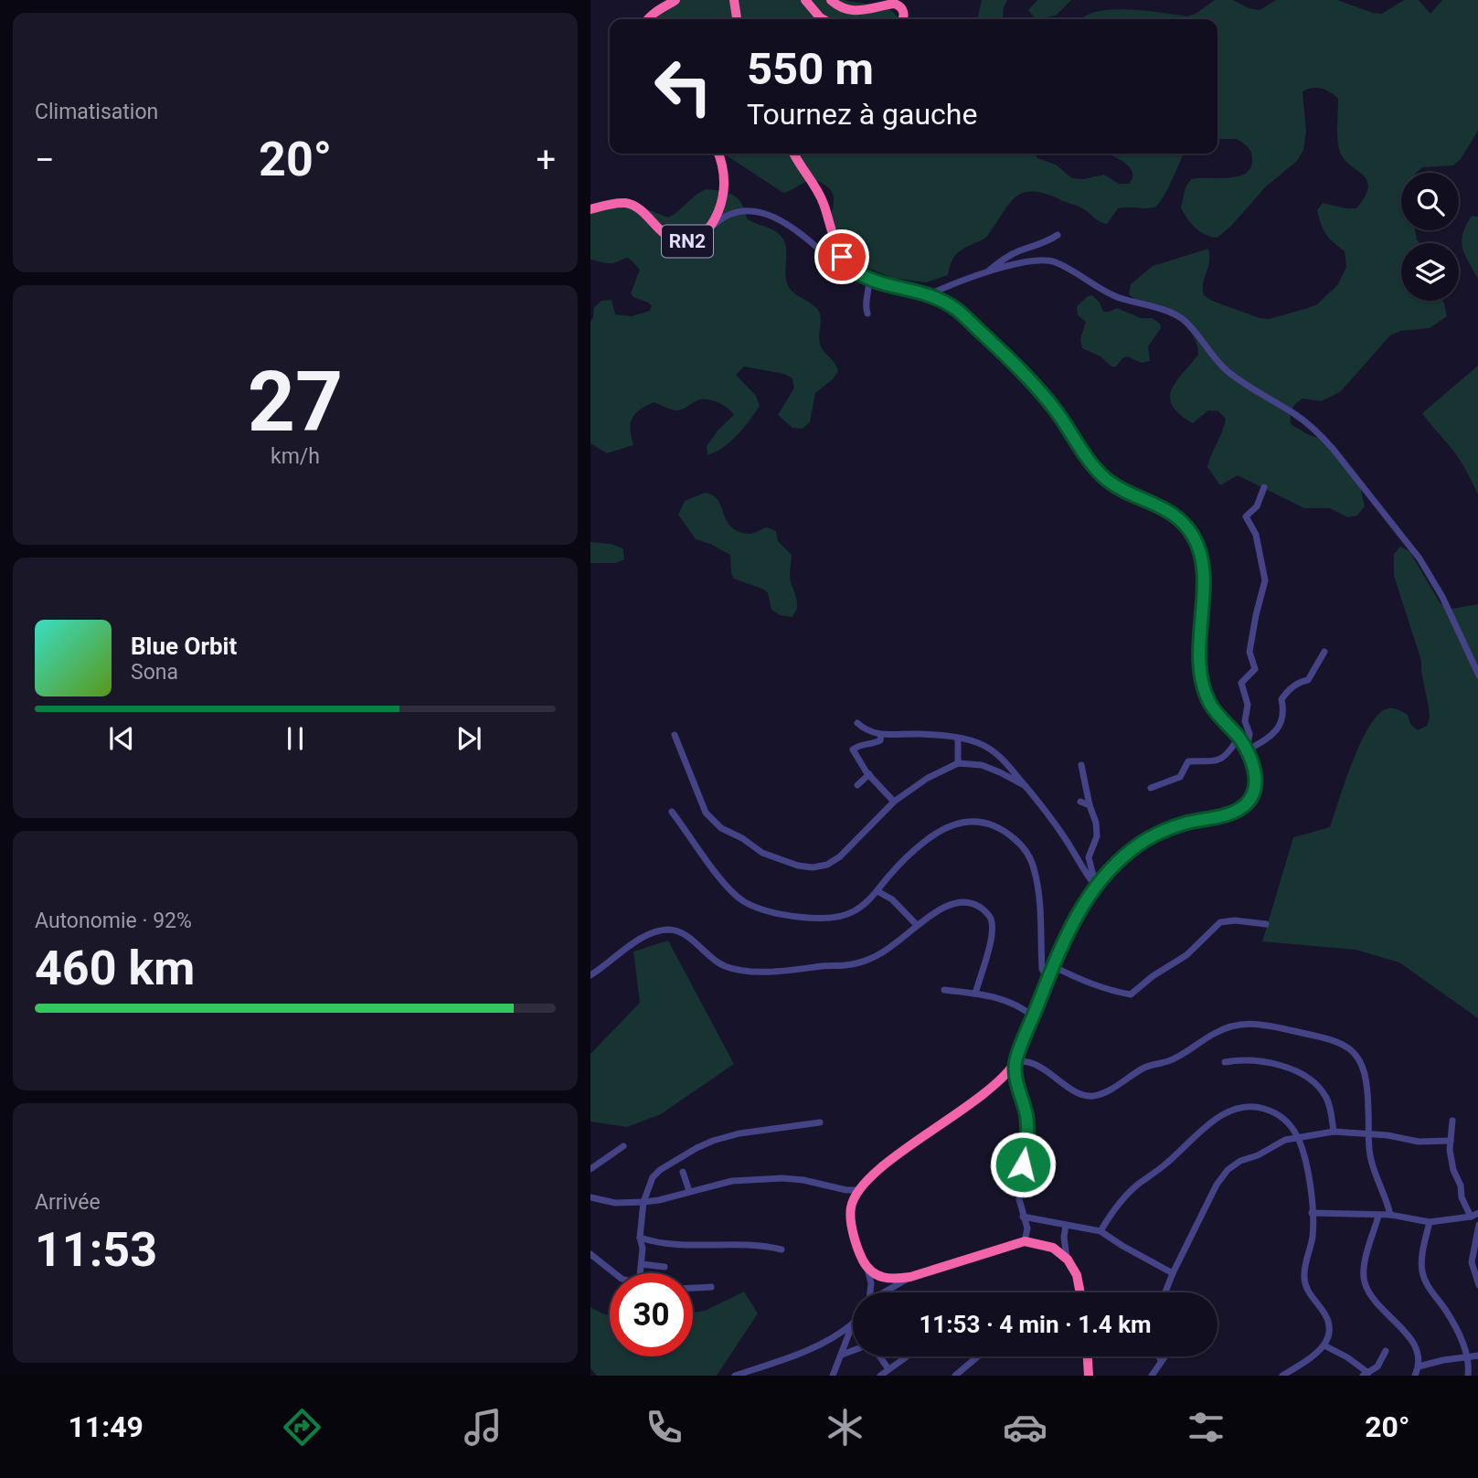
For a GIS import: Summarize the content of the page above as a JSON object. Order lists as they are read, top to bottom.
{
  "streets": {
    "highway": ["RN2"]
  },
  "page": {
    "tile": [
      "Climatisation",
      ["27", "km/h"],
      ["Autonomie · 92%", "460 km"],
      ["Arrivée", "11:53"]
    ],
    "turn": ["550 m", "Tournez à gauche"],
    "heat": ["−", "20°", "+"],
    "song": ["Blue Orbit", "Sona"],
    "limit": "30",
    "trip": "11:53 · 4 min · 1.4 km",
    "tabs": ["11:49", "20°"]
  }
}
